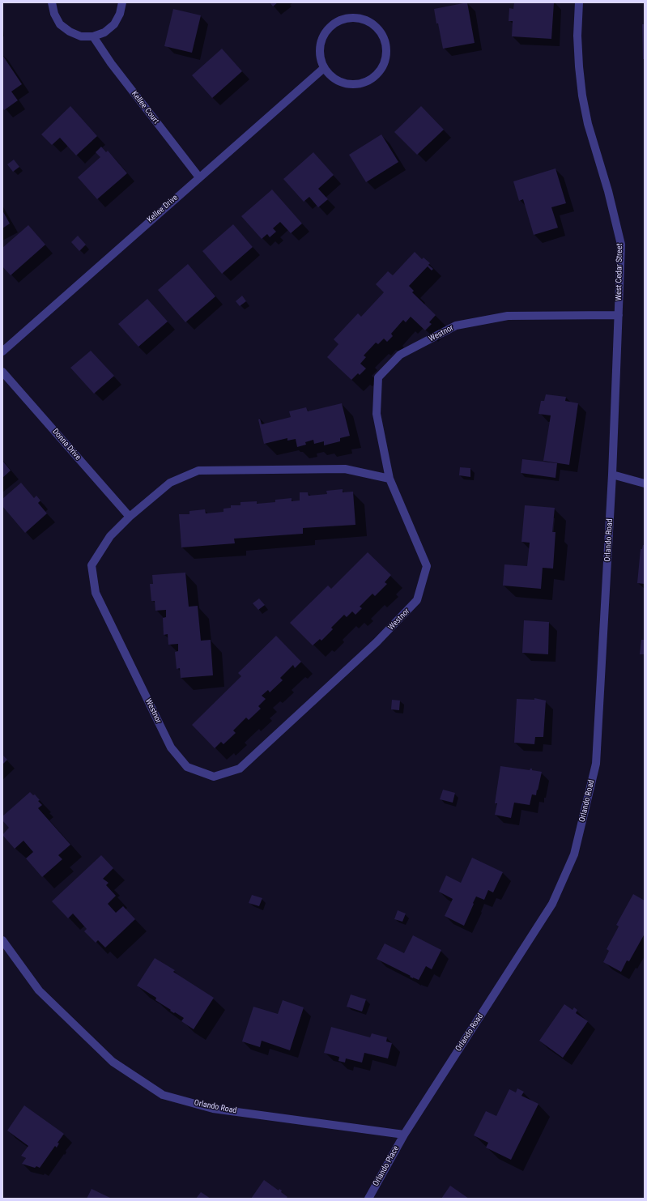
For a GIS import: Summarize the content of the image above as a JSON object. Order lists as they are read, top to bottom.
{
  "streets": {
    "street": [
      "Kellee Court",
      "Kellee Drive",
      "West Cedar Street",
      "Westnor",
      "Donna Drive",
      "Orlando Road",
      "Orlando Place"
    ]
  },
  "crossings": [
    ["Kellee Court", "Kellee Drive"],
    ["West Cedar Street", "Westnor"],
    ["West Cedar Street", "Orlando Road"],
    ["Westnor", "Donna Drive"],
    ["Orlando Road", "Orlando Place"]
  ]
}
